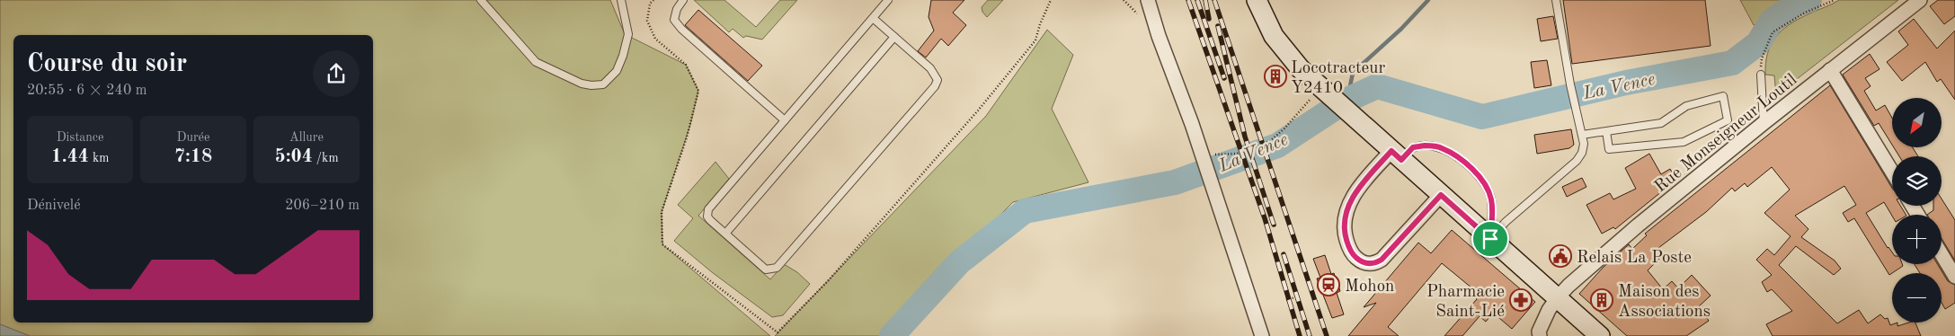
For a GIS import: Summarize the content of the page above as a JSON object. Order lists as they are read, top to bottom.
{
  "streets": {
    "street": ["Rue Monseigneur Loutil"]
  },
  "water": ["La Vence"],
  "places": {
    "building": ["Locotracteur Y2410", "Maison des Associations"],
    "public building": ["Relais La Poste"],
    "station": ["Mohon"],
    "pharmacy": ["Pharmacie Saint-Lié"]
  },
  "north": "bottom left",
  "page": {
    "heading": ["Course du soir", "20:55 · 6 × 240 m"],
    "map_buttons": ["+", "−"],
    "stats": [
      ["Distance", "1.44 km"],
      ["Durée", "7:18"],
      ["Allure", "5:04 /km"]
    ],
    "chart": ["Dénivelé", "206–210 m"]
  }
}
